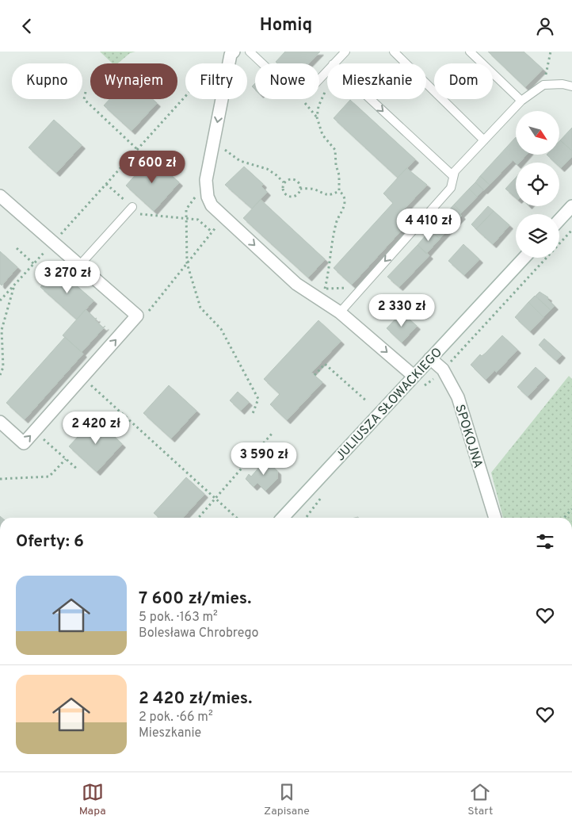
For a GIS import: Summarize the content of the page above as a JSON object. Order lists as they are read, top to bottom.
{
  "streets": {
    "street": ["JULIUSZA SŁOWACKIEGO", "SPOKOJNA"]
  },
  "crossings": [
    ["JULIUSZA SŁOWACKIEGO", "SPOKOJNA"]
  ],
  "north": "bottom right",
  "page": {
    "header": "Homiq",
    "chip": [
      "Kupno",
      "Wynajem",
      "Filtry",
      "Nowe",
      "Mieszkanie",
      "Dom"
    ],
    "price": [
      "7 600 zł",
      "4 410 zł",
      "3 270 zł",
      "2 330 zł",
      "2 420 zł",
      "3 590 zł"
    ],
    "heading": "Oferty: 6",
    "list": [
      {
        "name": "7 600 zł/mies.",
        "note": "5 pok. · 163 m² · Bolesława Chrobrego"
      },
      {
        "name": "2 420 zł/mies.",
        "note": "2 pok. · 66 m² · Mieszkanie"
      }
    ],
    "tabs": ["Mapa", "Zapisane", "Start"]
  }
}
